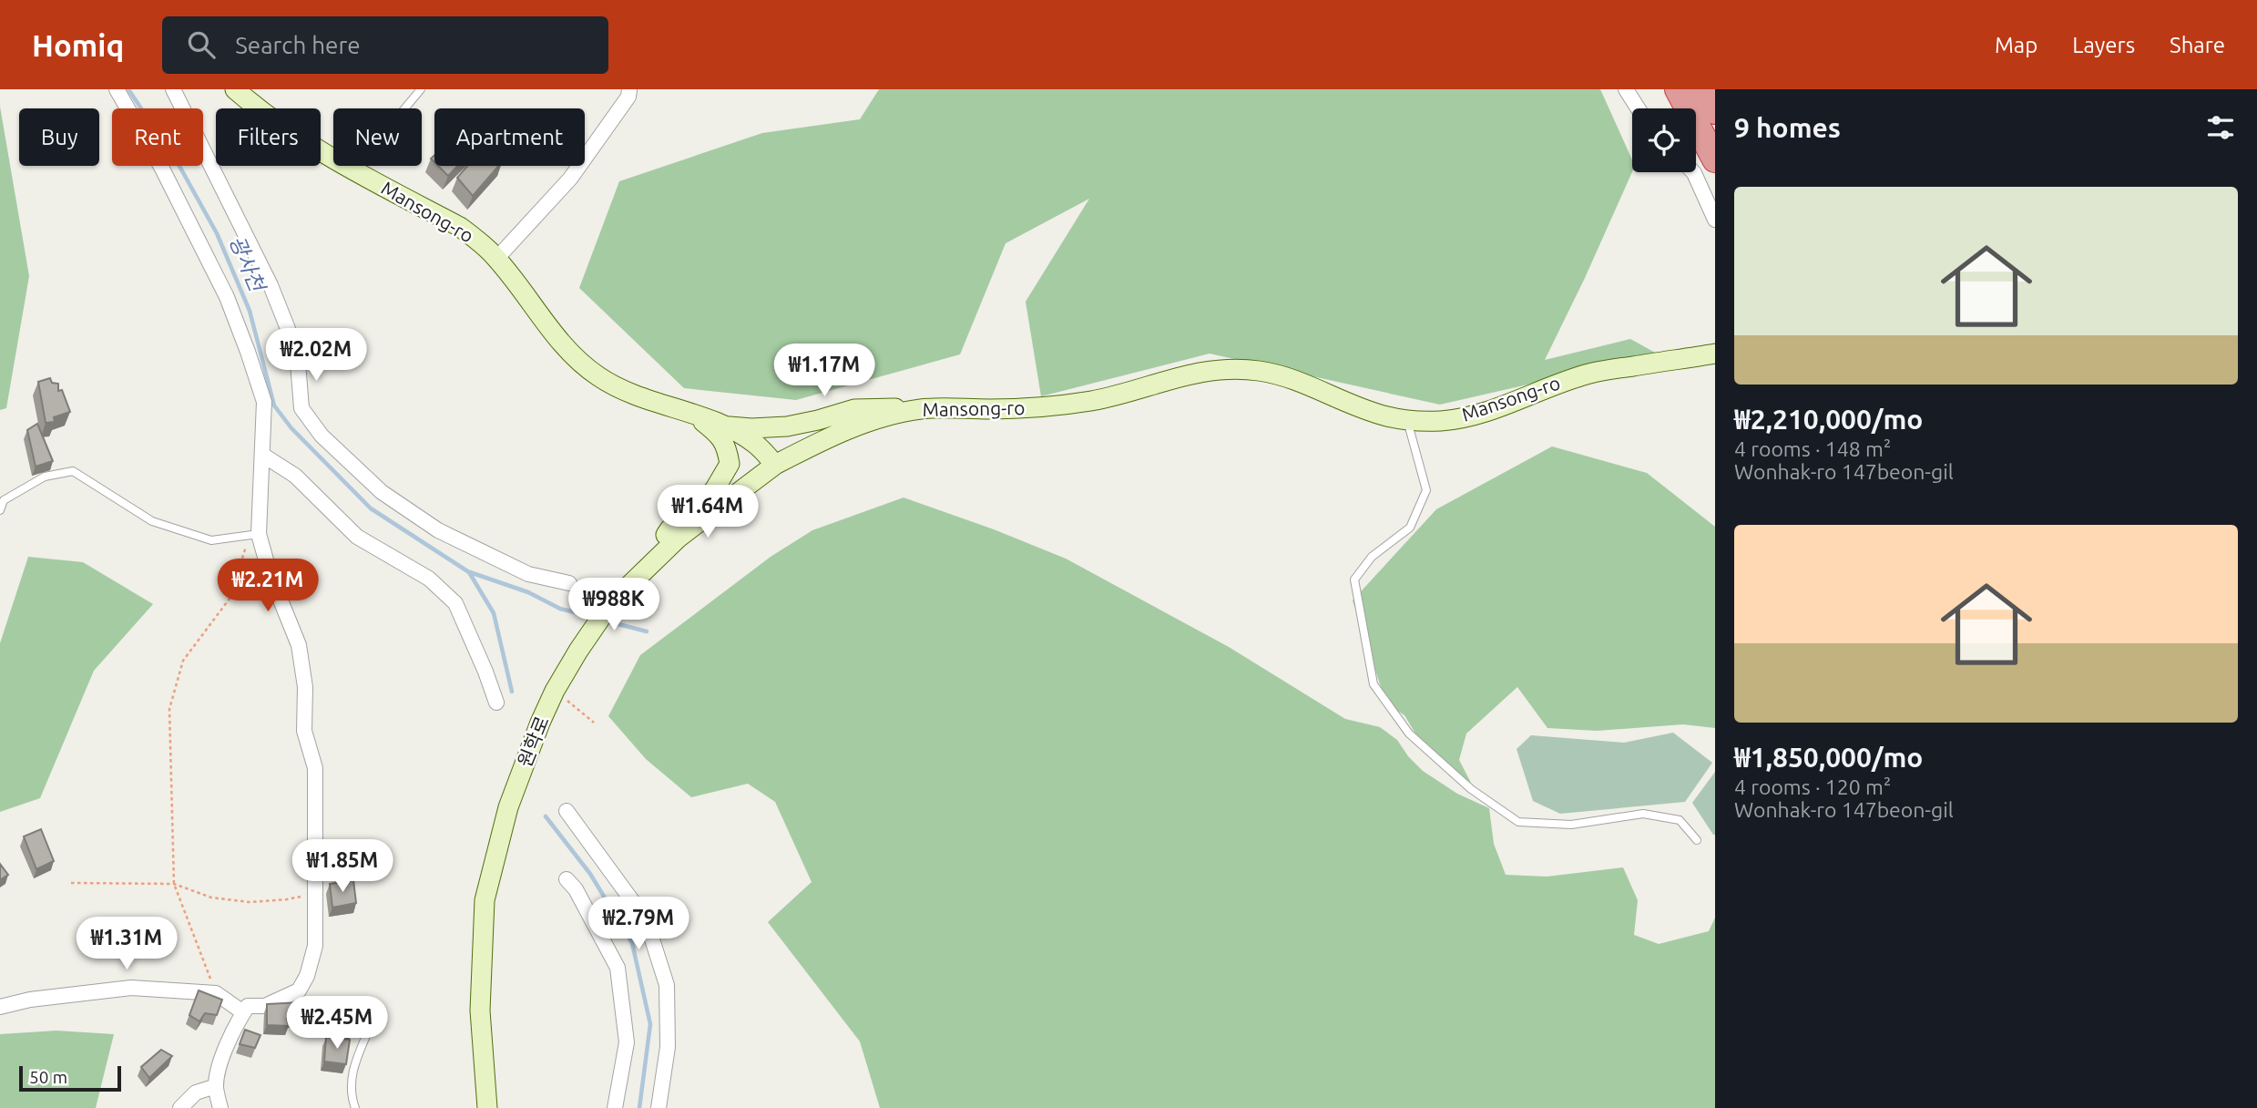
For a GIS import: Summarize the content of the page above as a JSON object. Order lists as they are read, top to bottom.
{
  "streets": {
    "street": ["Mansong-ro", "원학로"]
  },
  "crossings": [
    ["Mansong-ro", "원학로"]
  ],
  "water": ["광사천"],
  "scale_bar": "50 m",
  "page": {
    "header": "Homiq",
    "search": "Search here",
    "nav": ["Map", "Layers", "Share"],
    "heading": "9 homes",
    "chip": [
      "Buy",
      "Rent",
      "Filters",
      "New",
      "Apartment"
    ],
    "list": [
      {
        "name": "₩2,210,000/mo",
        "note": "4 rooms · 148 m² · Wonhak-ro 147beon-gil"
      },
      {
        "name": "₩1,850,000/mo",
        "note": "4 rooms · 120 m² · Wonhak-ro 147beon-gil"
      }
    ],
    "price": [
      "₩2.02M",
      "₩1.17M",
      "₩1.64M",
      "₩2.21M",
      "₩988K",
      "₩1.85M",
      "₩2.79M",
      "₩1.31M",
      "₩2.45M"
    ],
    "scale": "50 m"
  }
}
